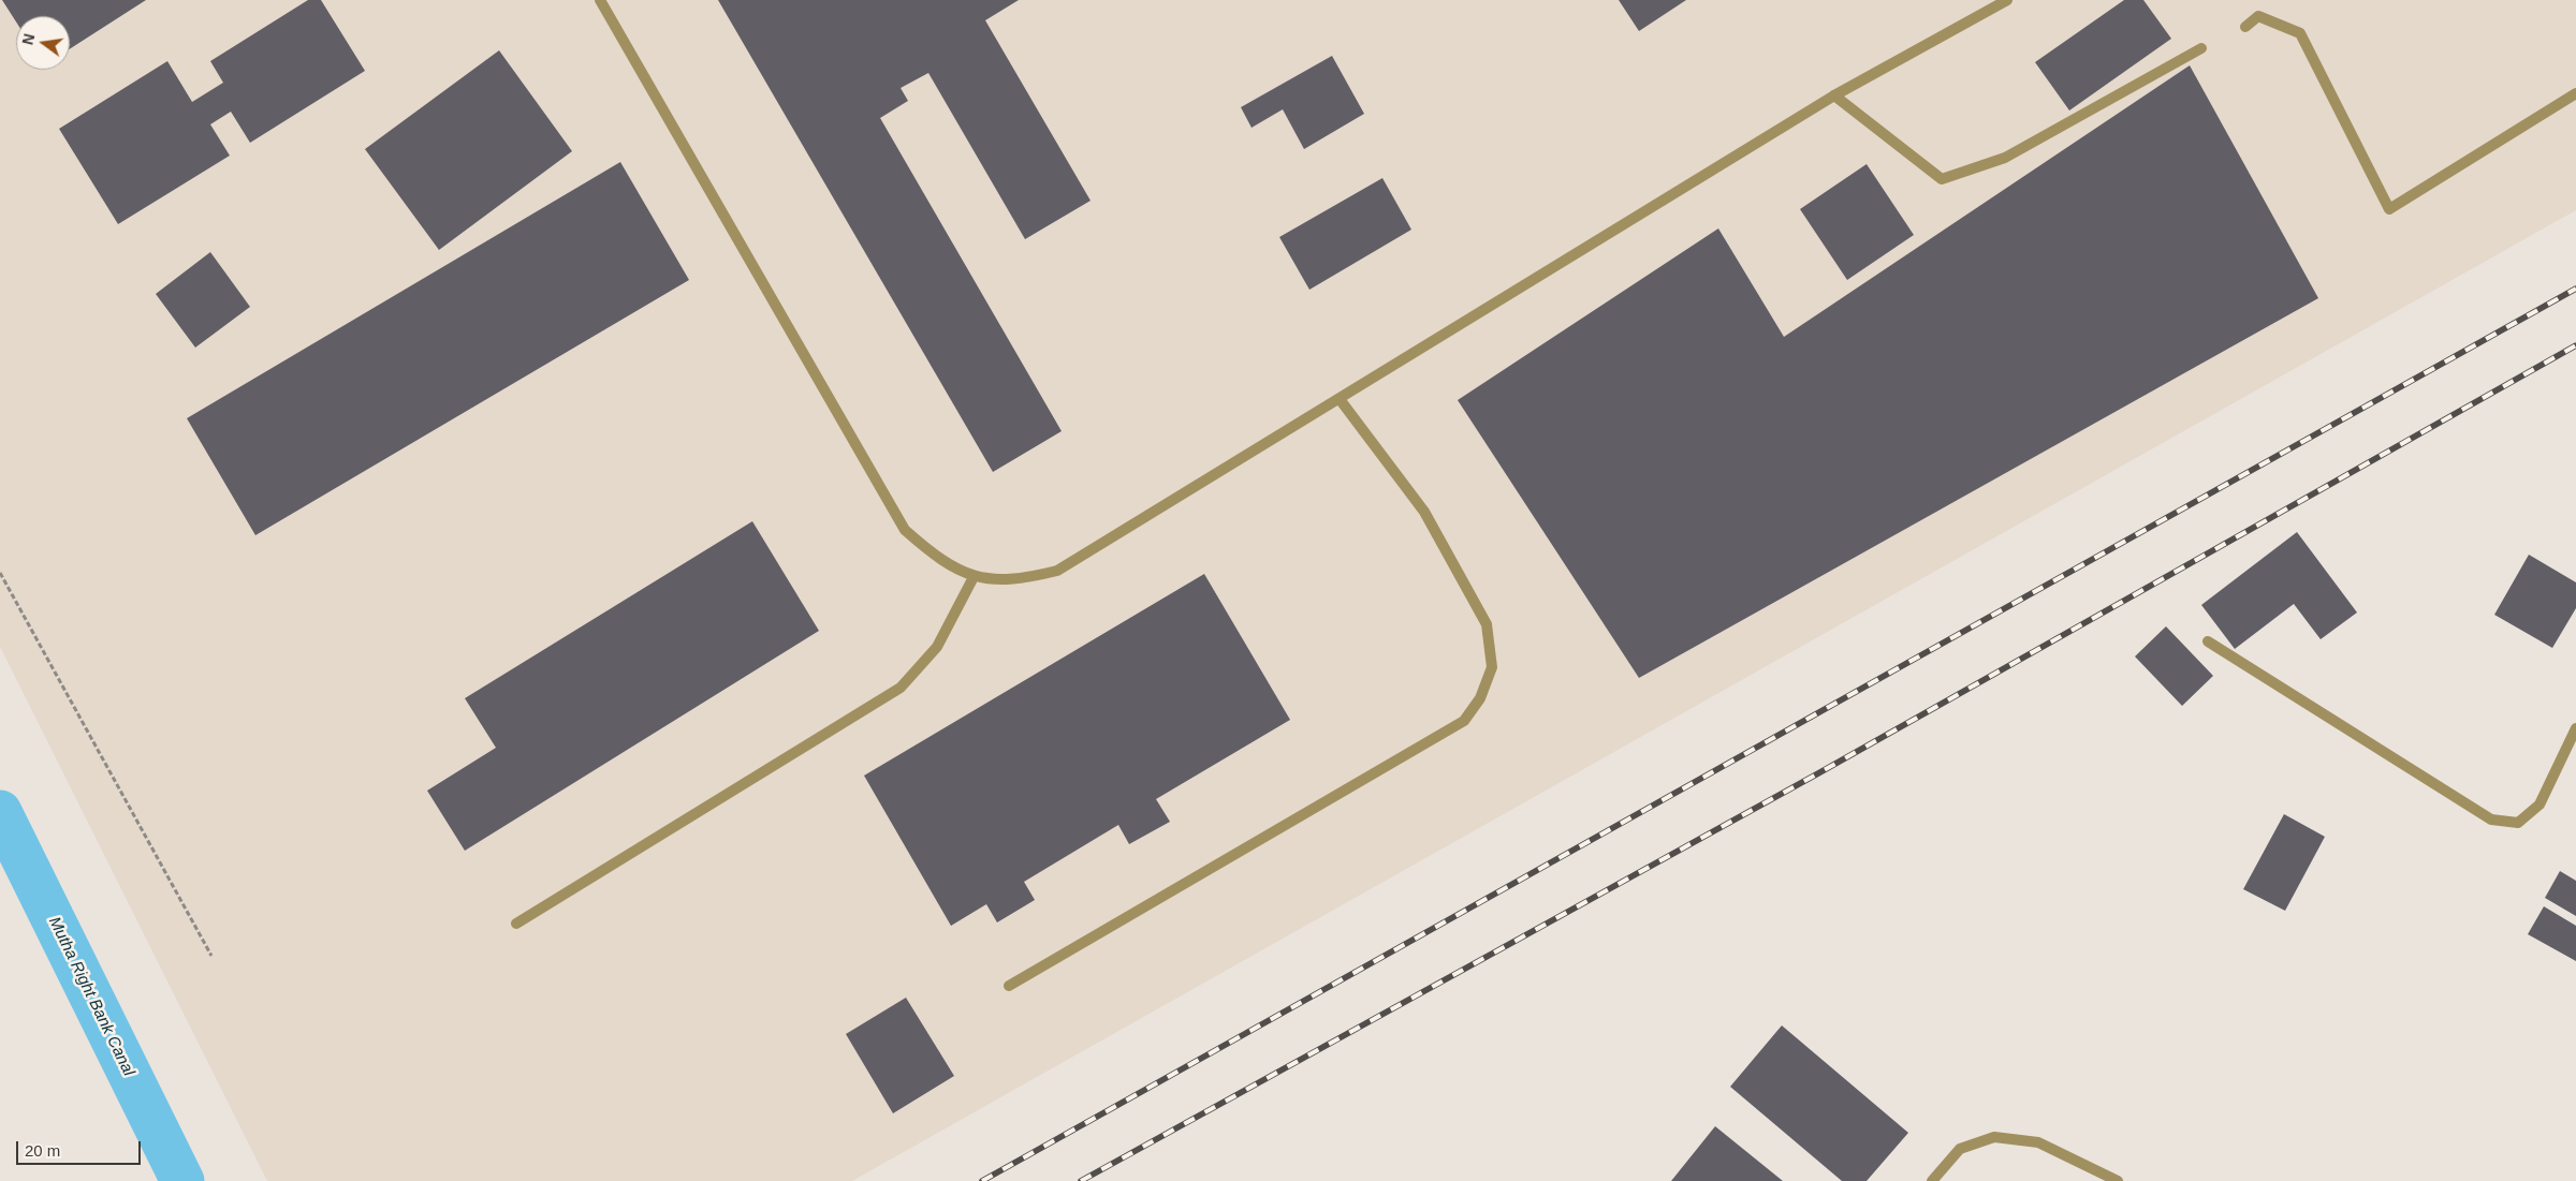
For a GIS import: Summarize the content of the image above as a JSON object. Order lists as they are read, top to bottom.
{
  "water": ["Mutha Right Bank Canal"],
  "scale_bar": "20 m",
  "north": "left"
}
